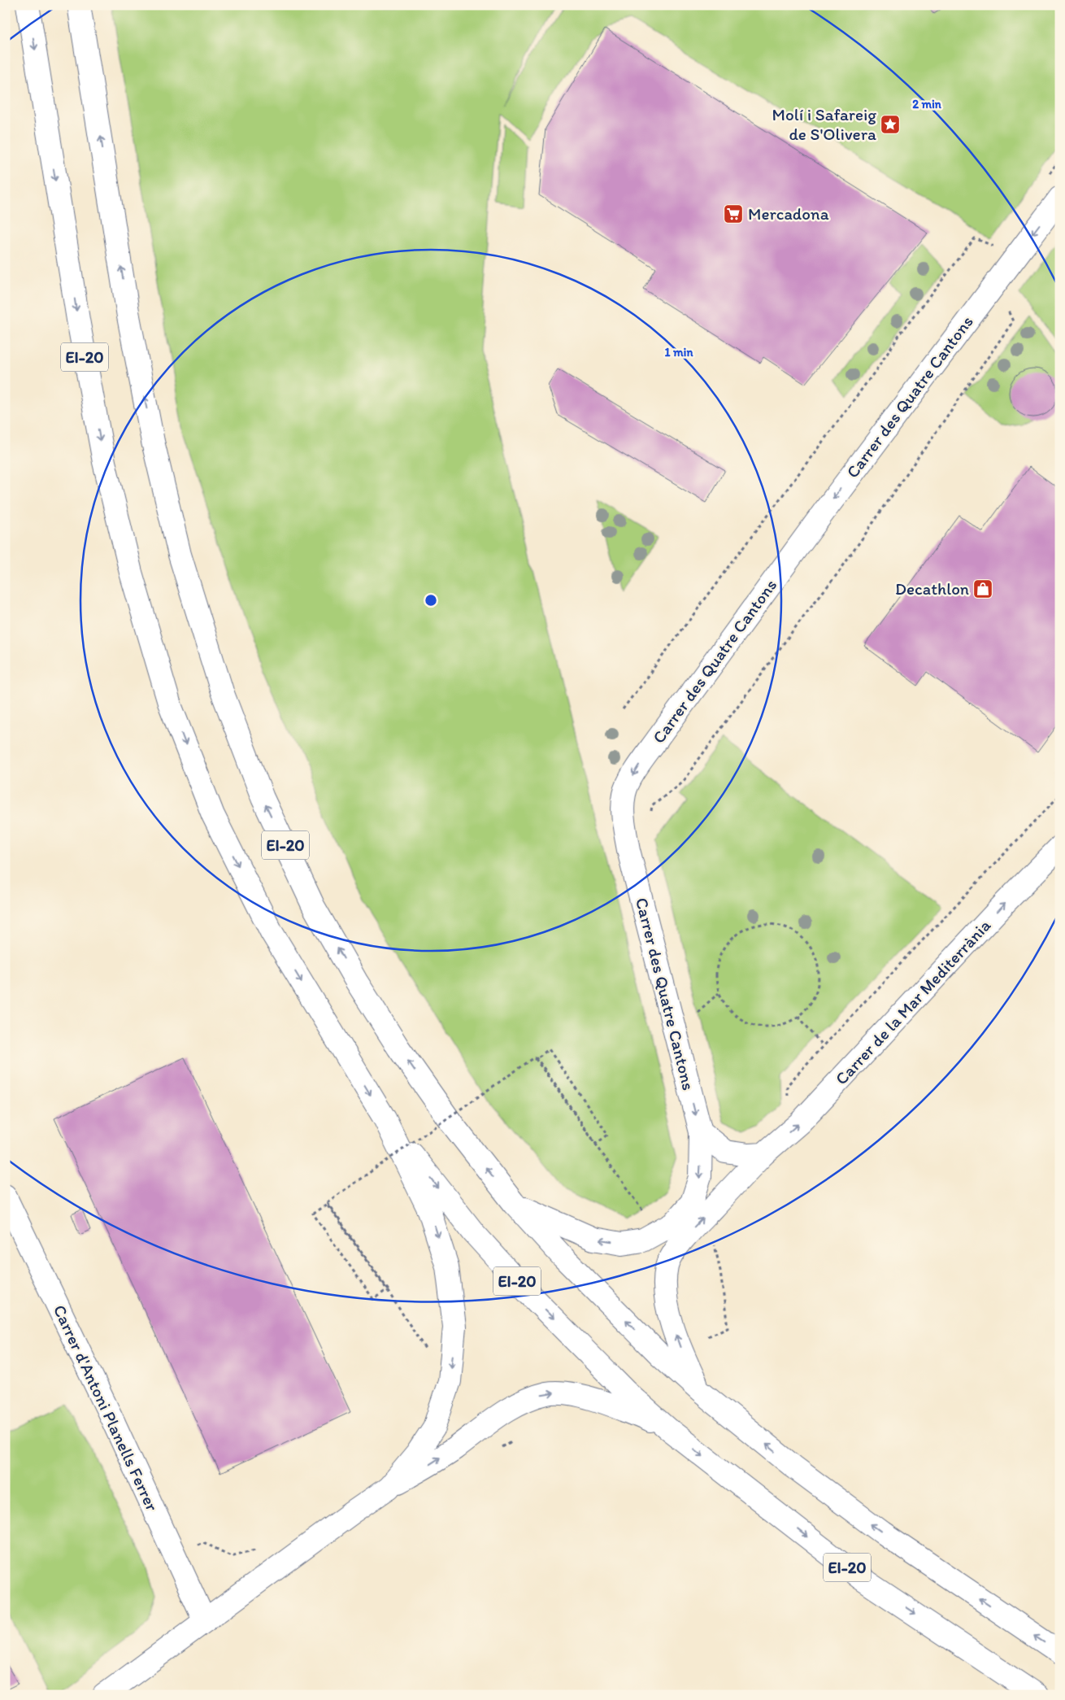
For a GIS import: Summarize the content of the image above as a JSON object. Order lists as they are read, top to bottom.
{
  "streets": {
    "main road": [
      "EI-20",
      "Carrer des Quatre Cantons",
      "Carrer de la Mar Mediterrània",
      "Carrer d'Antoni Planells Ferrer"
    ]
  },
  "crossings": [
    ["EI-20", "Carrer des Quatre Cantons"],
    ["EI-20", "Carrer de la Mar Mediterrània"]
  ],
  "one_way": ["Carrer des Quatre Cantons", "Carrer de la Mar Mediterrània"],
  "places": {
    "place": ["Molí i Safareig de S'Olivera"],
    "supermarket": ["Mercadona"],
    "shop": ["Decathlon"]
  },
  "rings": ["2 min", "1 min"]
}
